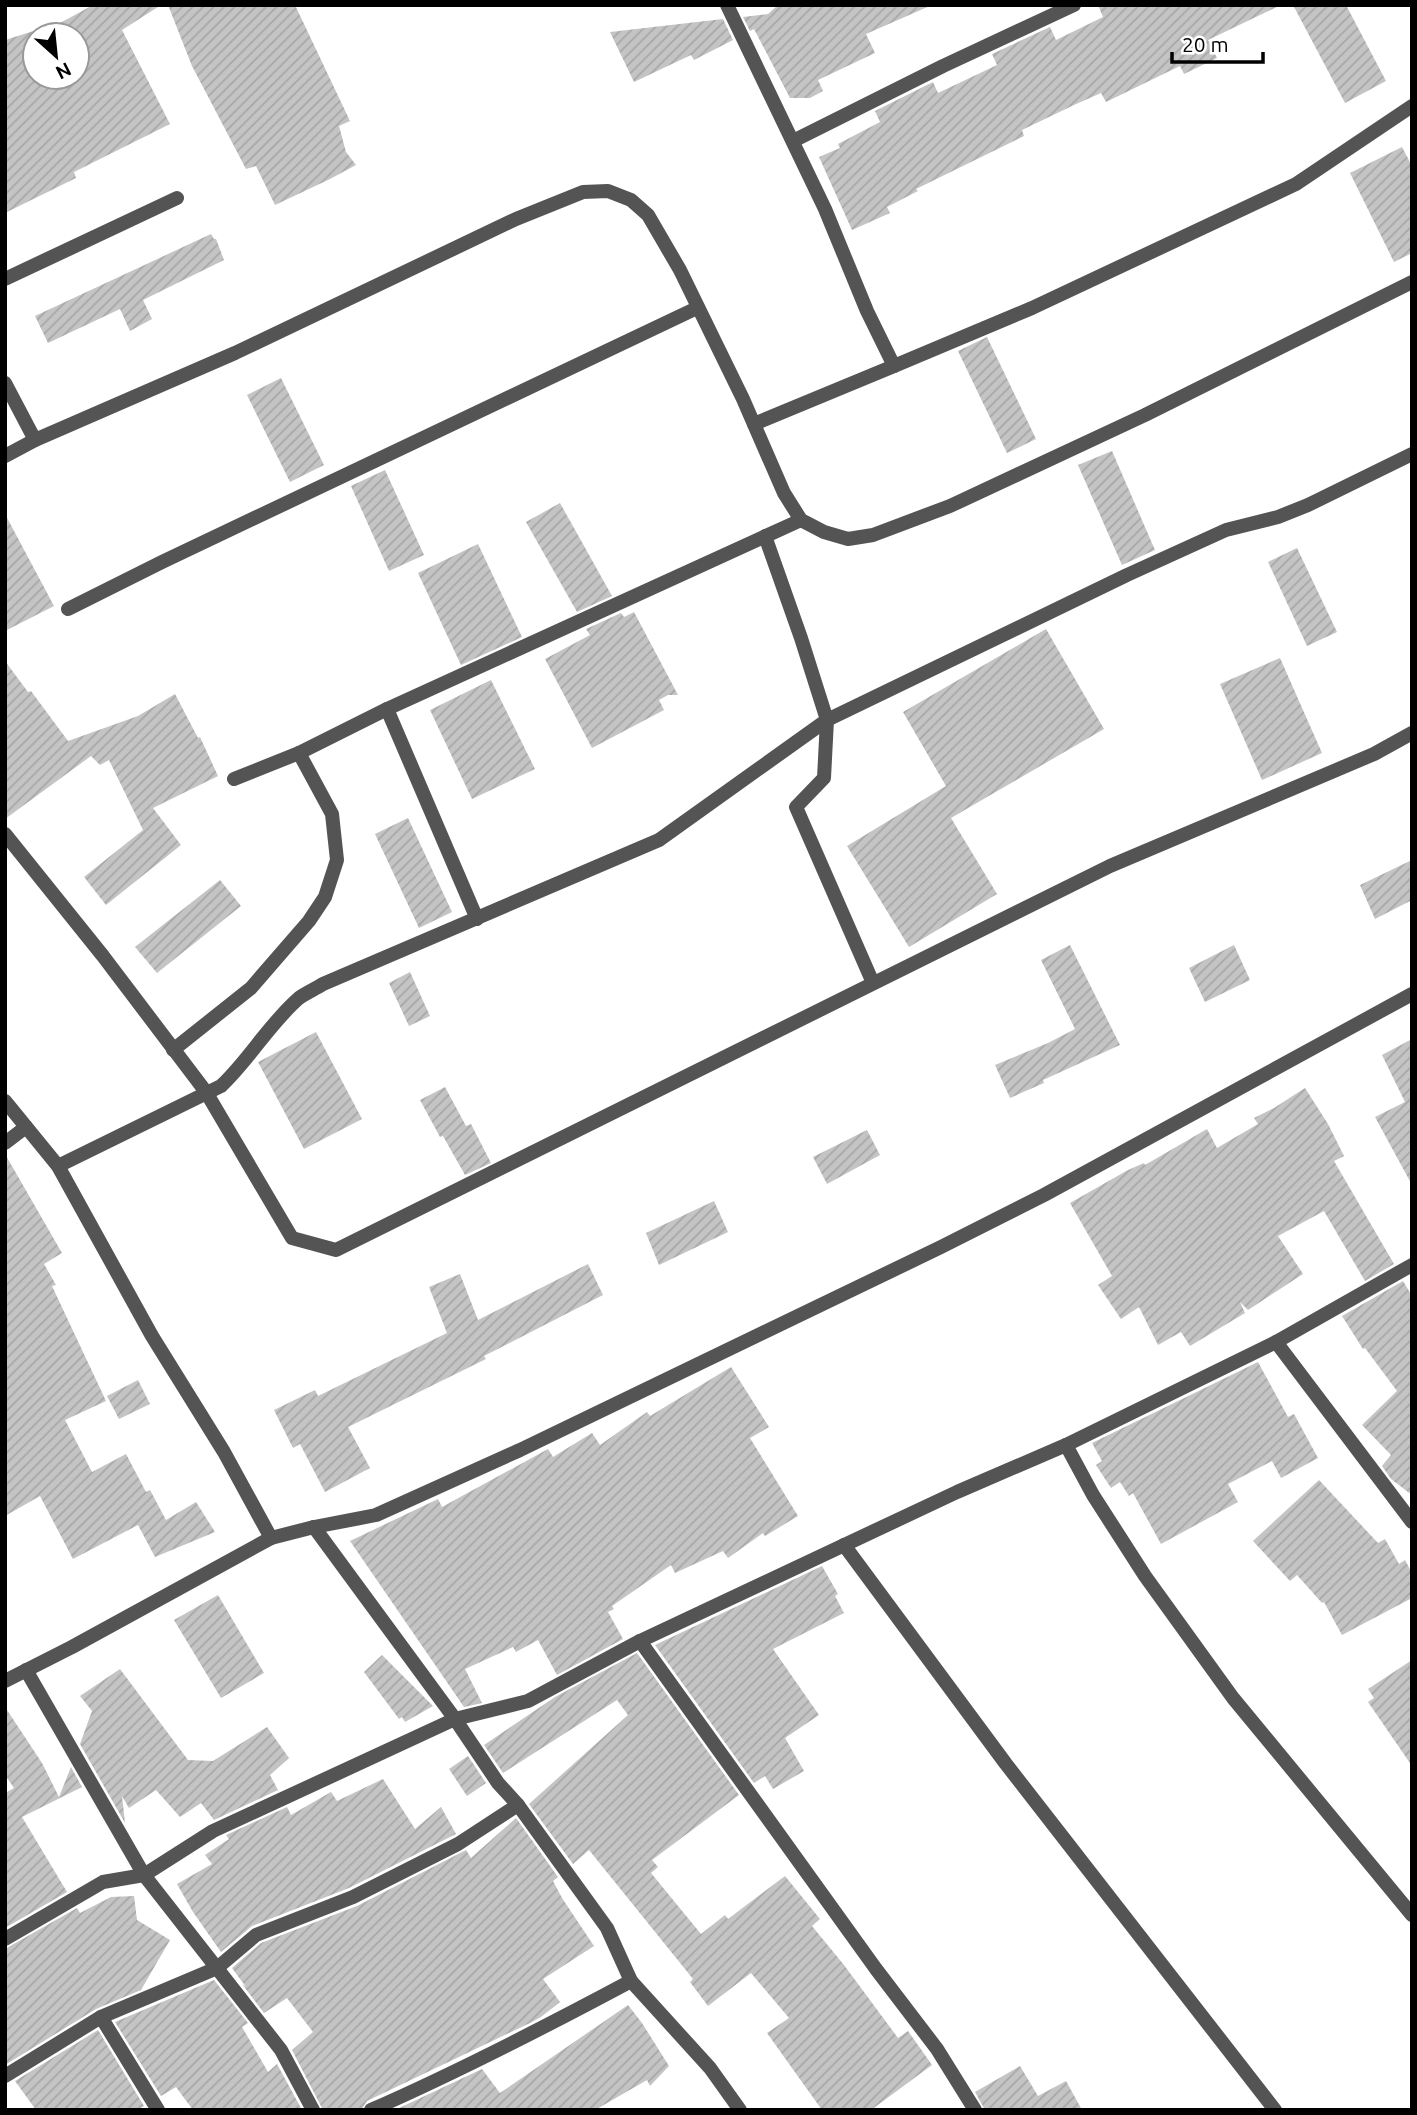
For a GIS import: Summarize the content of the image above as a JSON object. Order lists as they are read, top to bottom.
{
  "scale_bar": "20 m",
  "north": "bottom right"
}
